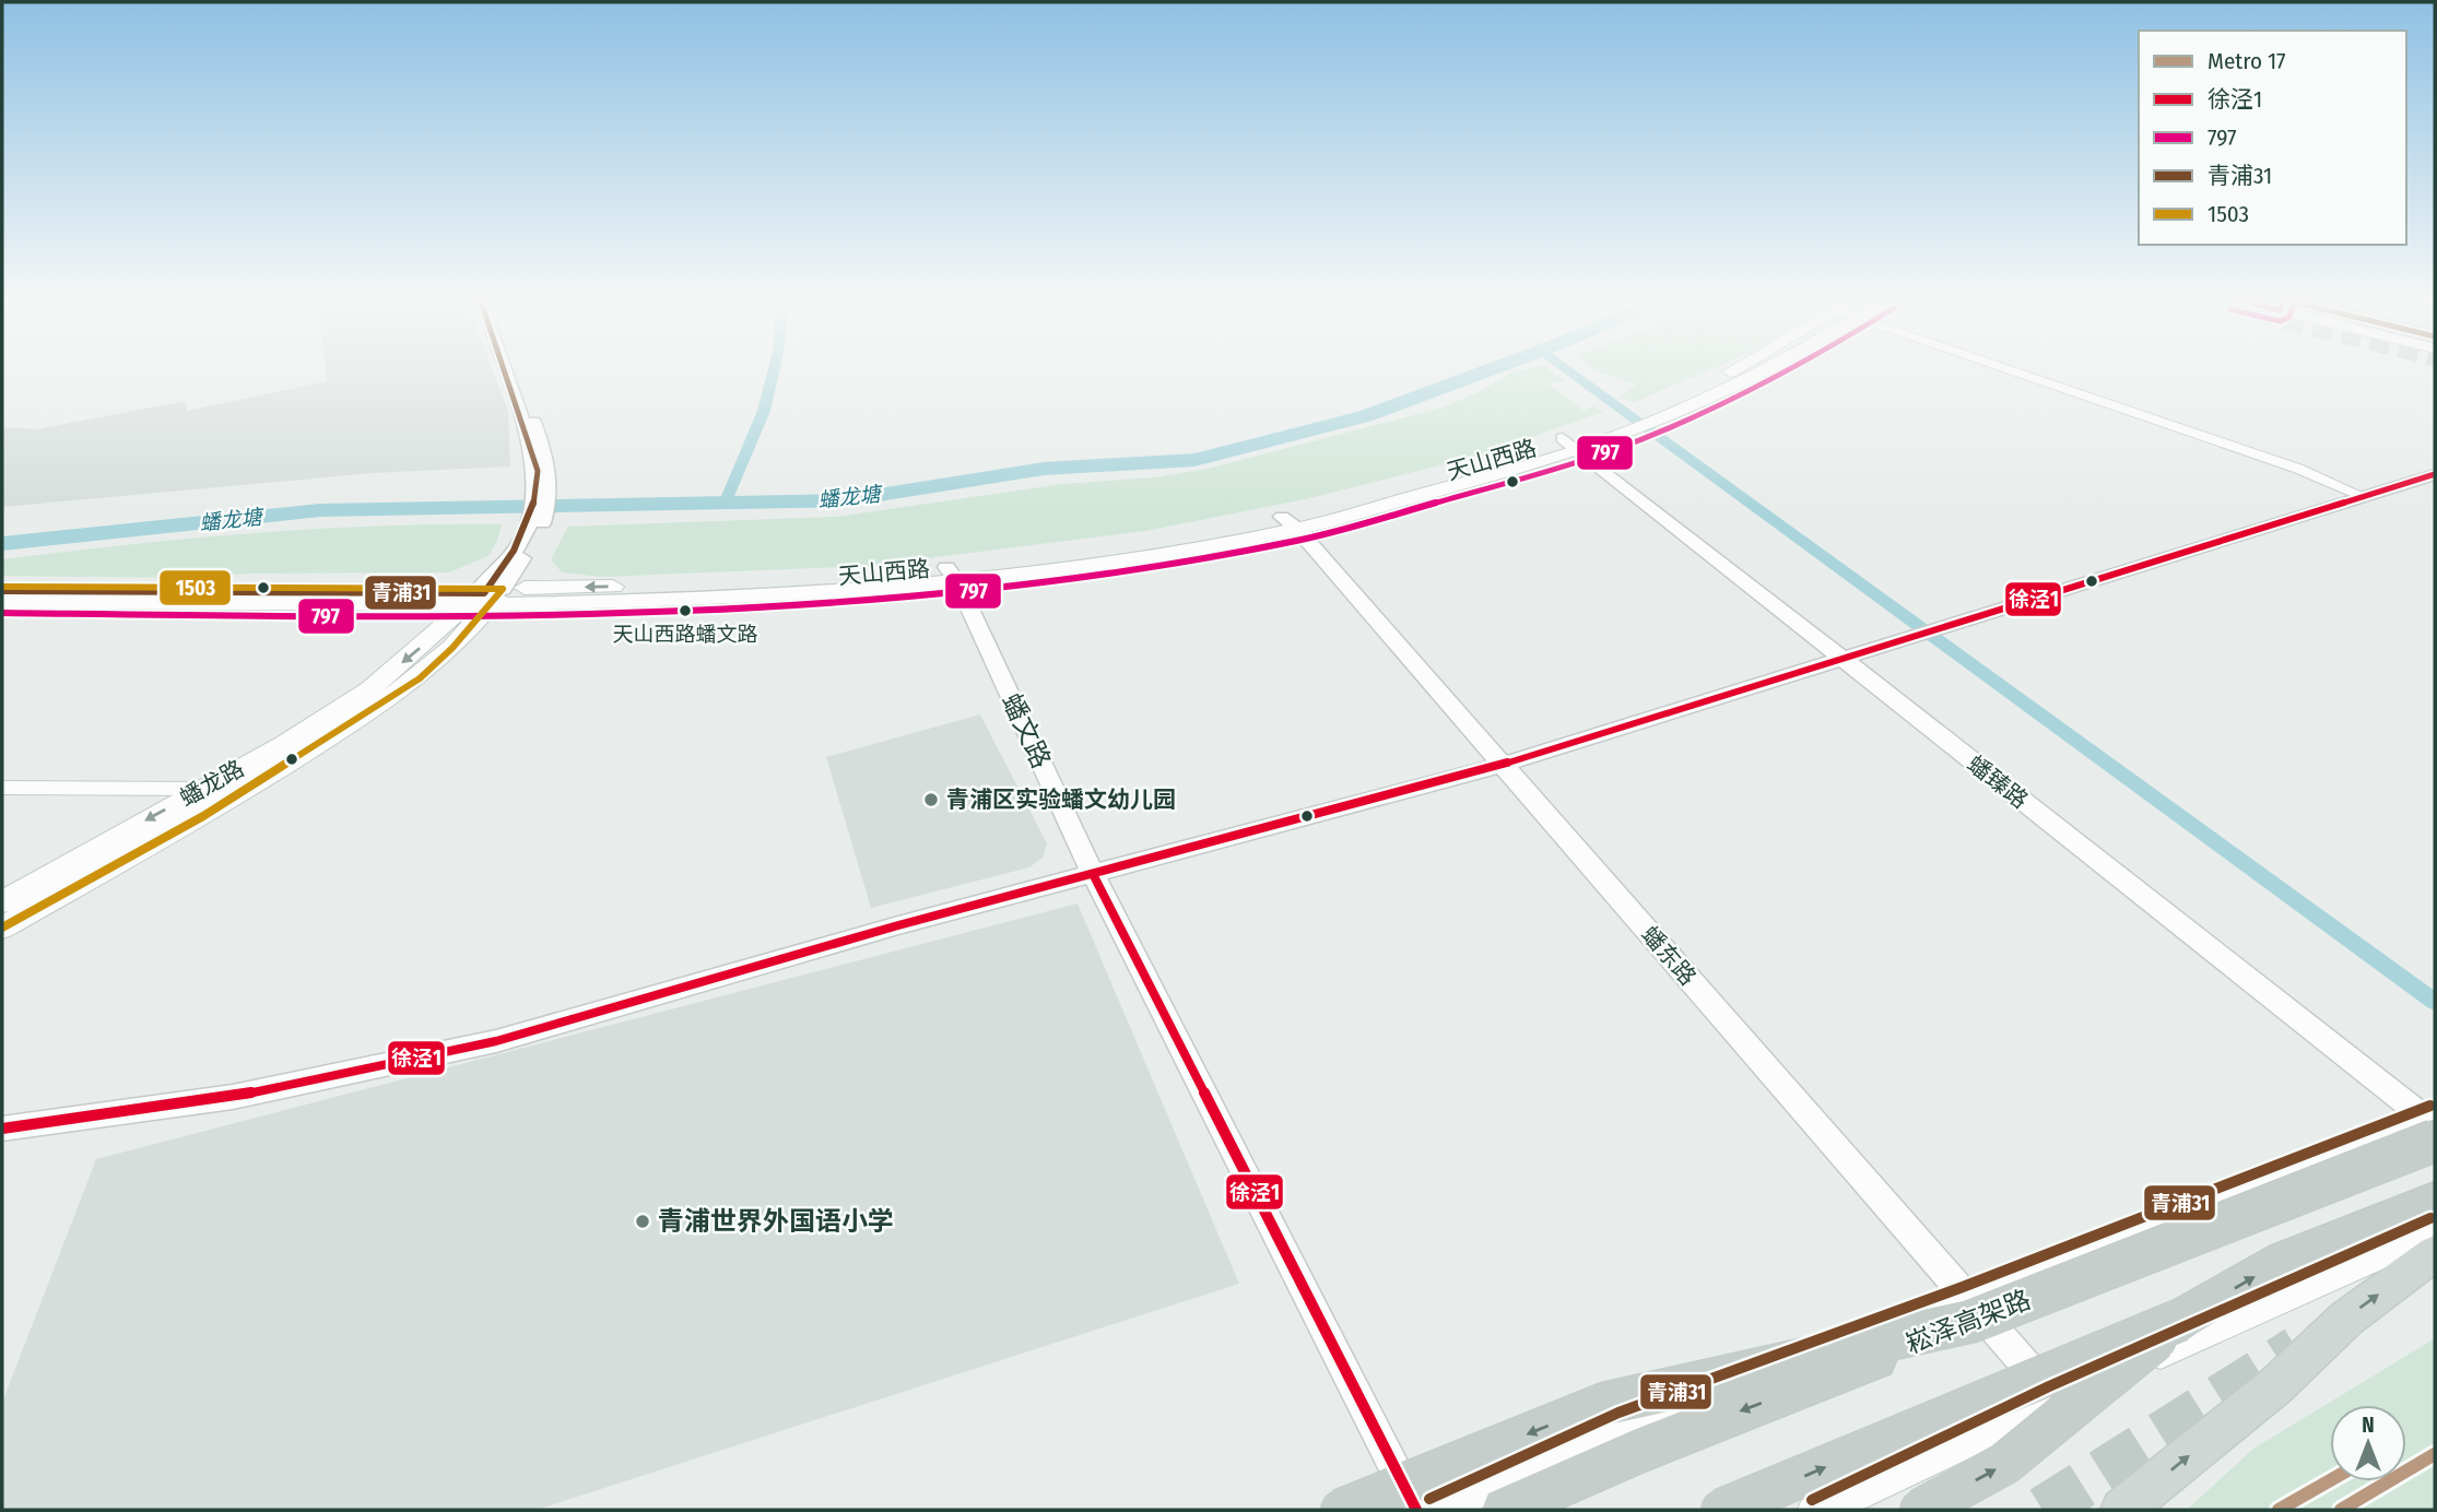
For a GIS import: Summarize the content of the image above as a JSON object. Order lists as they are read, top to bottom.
{
  "streets": {
    "highway": ["崧泽高架路"],
    "main road": ["天山西路", "蟠龙路"],
    "street": ["蟠文路", "蟠臻路", "蟠东路"]
  },
  "crossings": [
    ["天山西路", "蟠文路"],
    ["天山西路", "蟠臻路"],
    ["天山西路", "蟠龙路"],
    ["天山西路", "蟠东路"],
    ["蟠臻路", "崧泽高架路"],
    ["蟠东路", "崧泽高架路"]
  ],
  "water": ["蟠龙塘"],
  "places": ["天山西路蟠文路", "青浦区实验蟠文幼儿园", "青浦世界外国语小学"],
  "lines": [
    "transit line 797",
    "transit line 青浦31",
    "transit line 徐泾1",
    "transit line 1503",
    "metro line 17"
  ],
  "legend": [
    "Metro 17",
    "徐泾1",
    "797",
    "青浦31",
    "1503"
  ],
  "north": "top"
}
